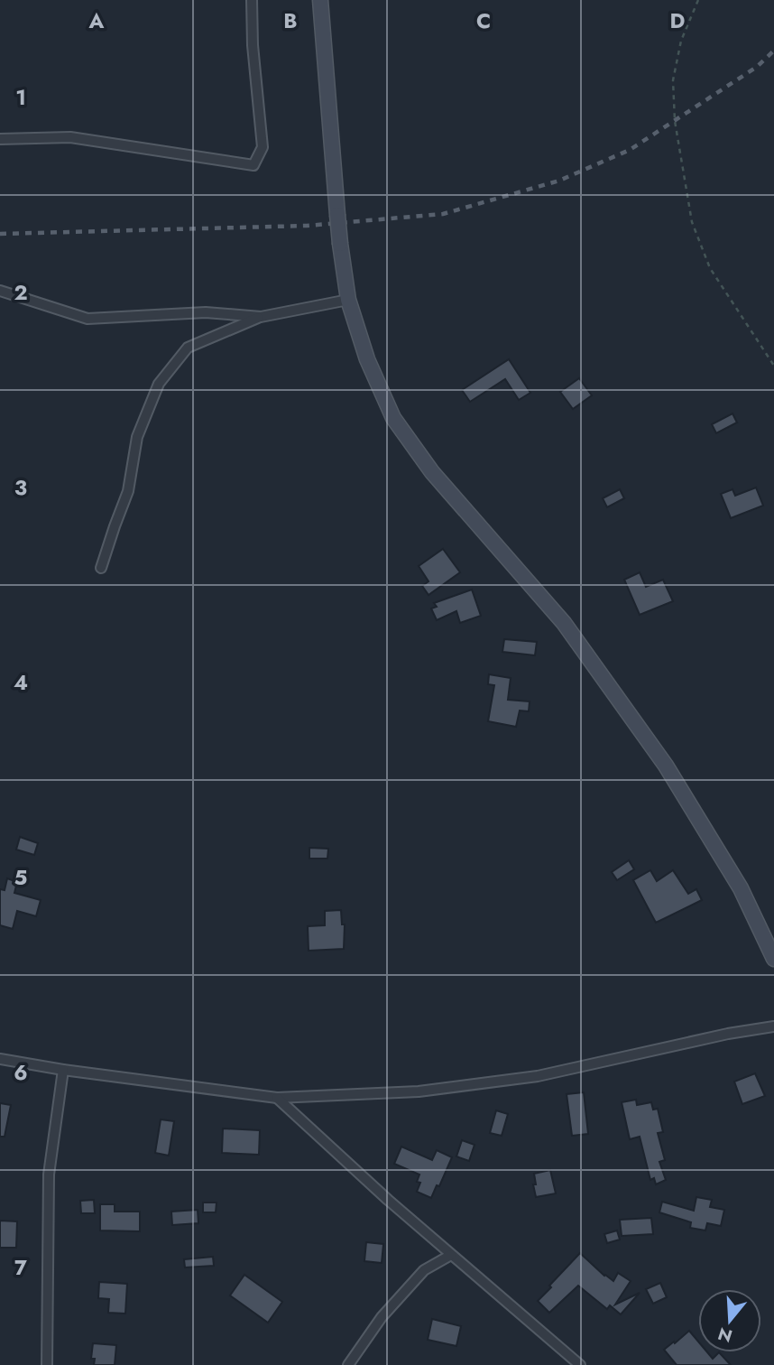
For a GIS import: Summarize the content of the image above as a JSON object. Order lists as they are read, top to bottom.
{
  "north": "bottom",
  "grid": {
    "columns": [
      "A",
      "B",
      "C",
      "D"
    ],
    "rows": [
      "1",
      "2",
      "3",
      "4",
      "5",
      "6",
      "7"
    ]
  }
}
